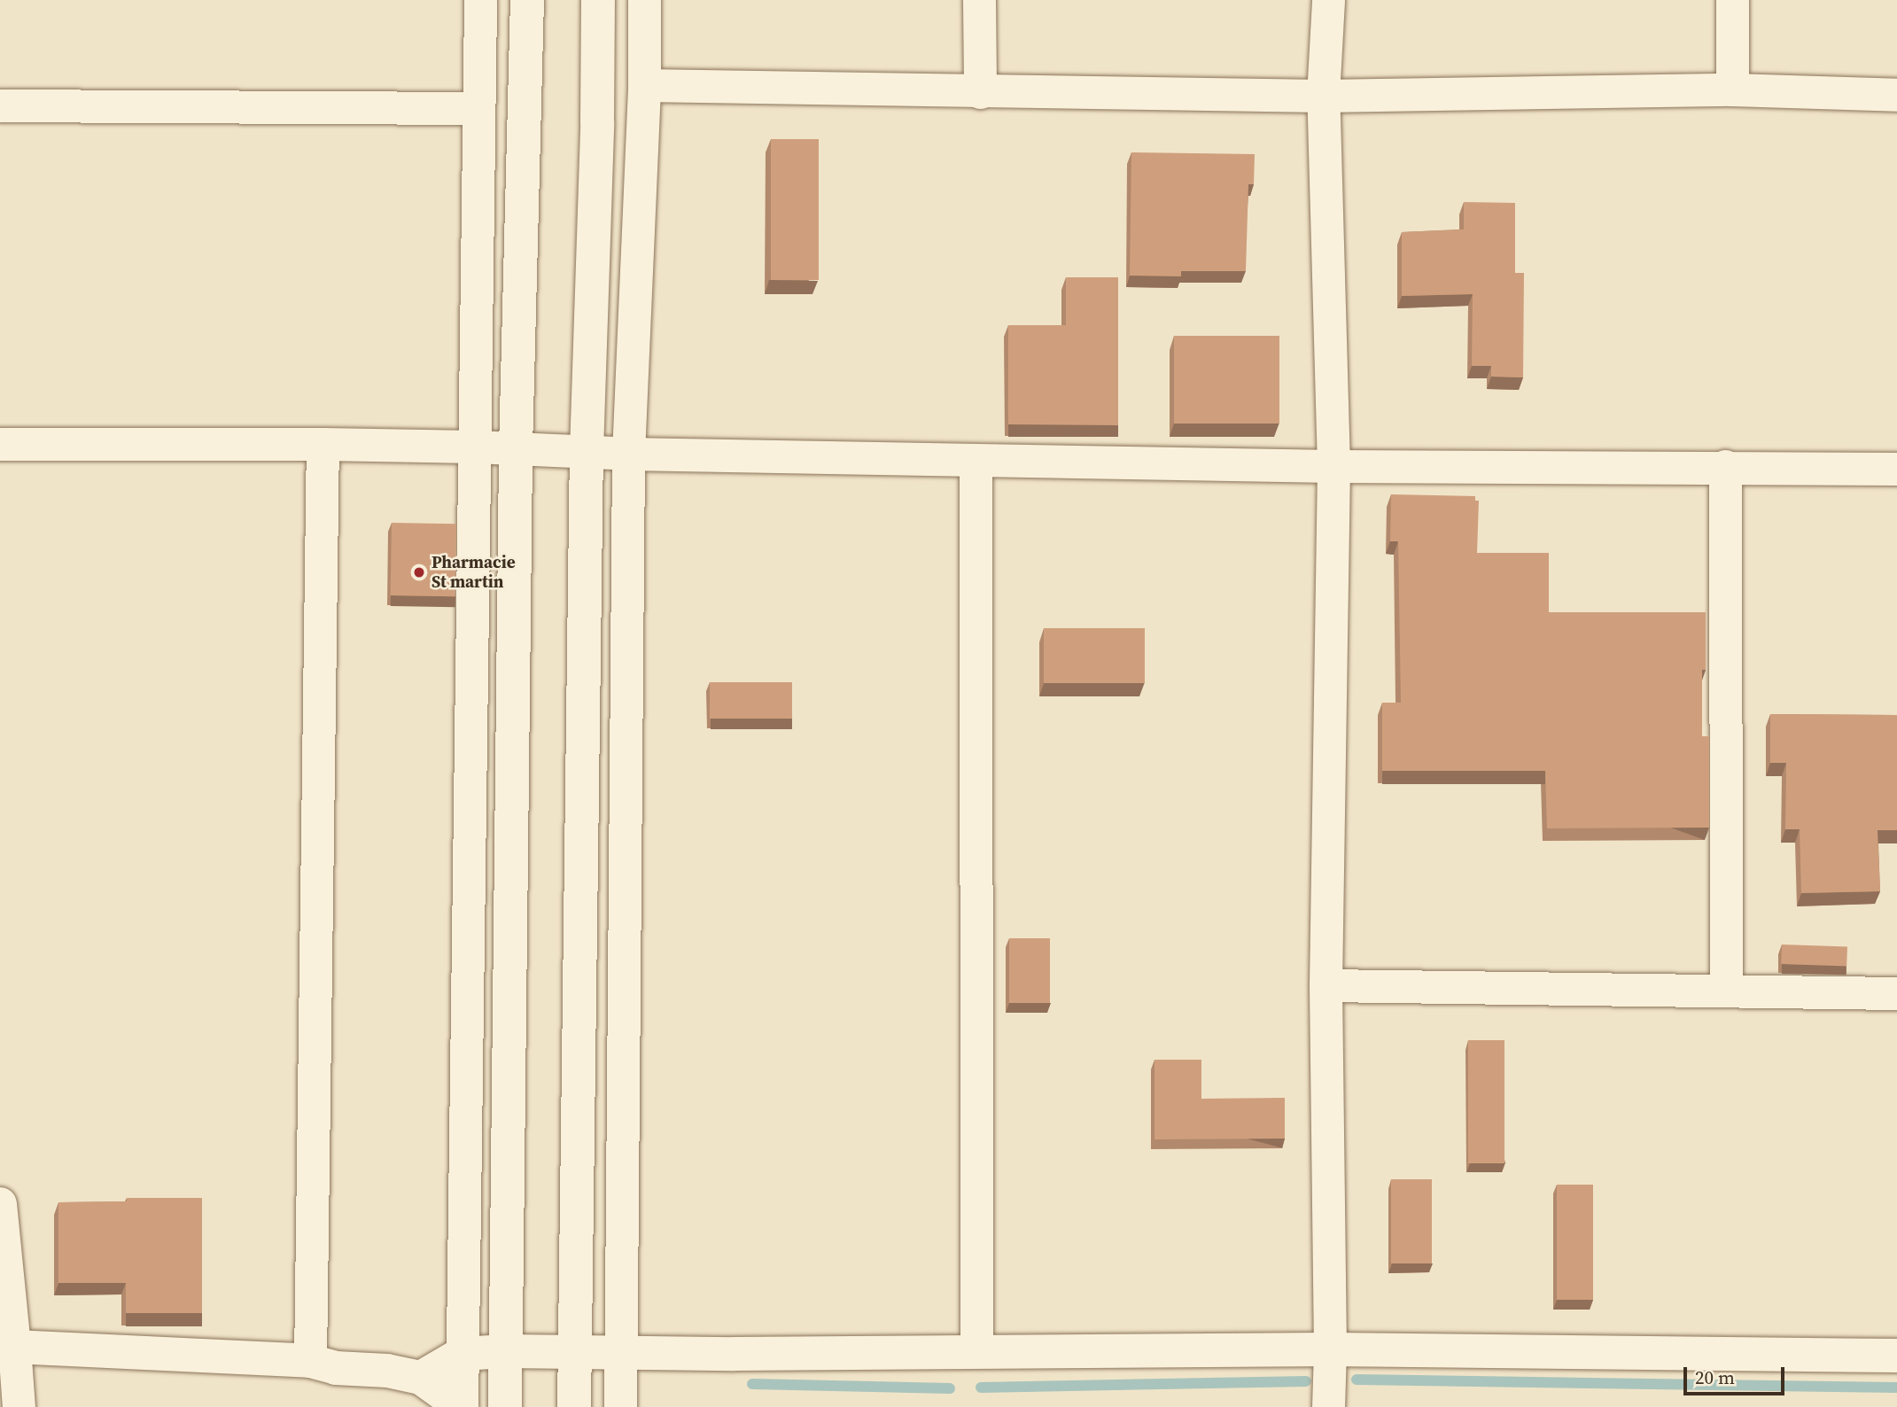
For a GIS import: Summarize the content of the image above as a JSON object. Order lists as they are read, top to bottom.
{
  "places": ["Pharmacie St martin"],
  "scale_bar": "20 m"
}
